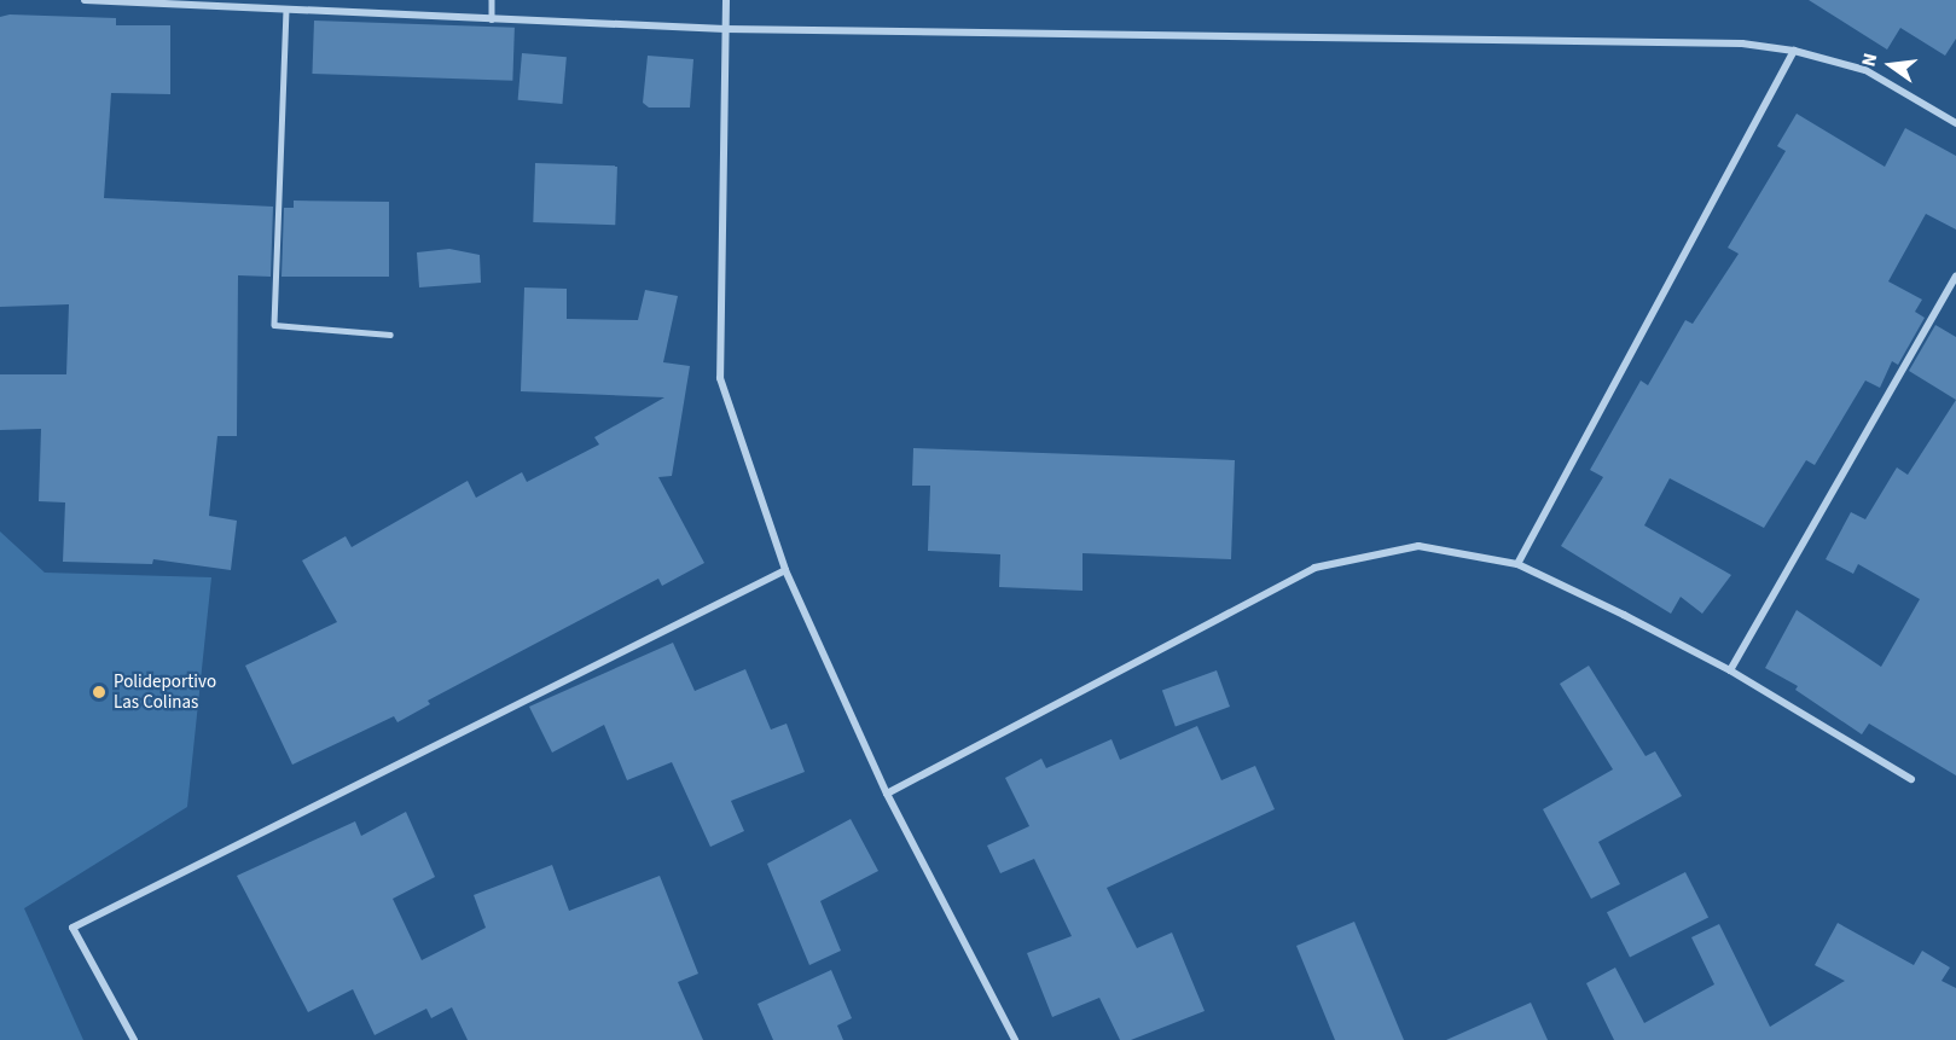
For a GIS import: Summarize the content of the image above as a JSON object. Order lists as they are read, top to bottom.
{
  "places": ["Polideportivo Las Colinas"],
  "north": "left"
}
